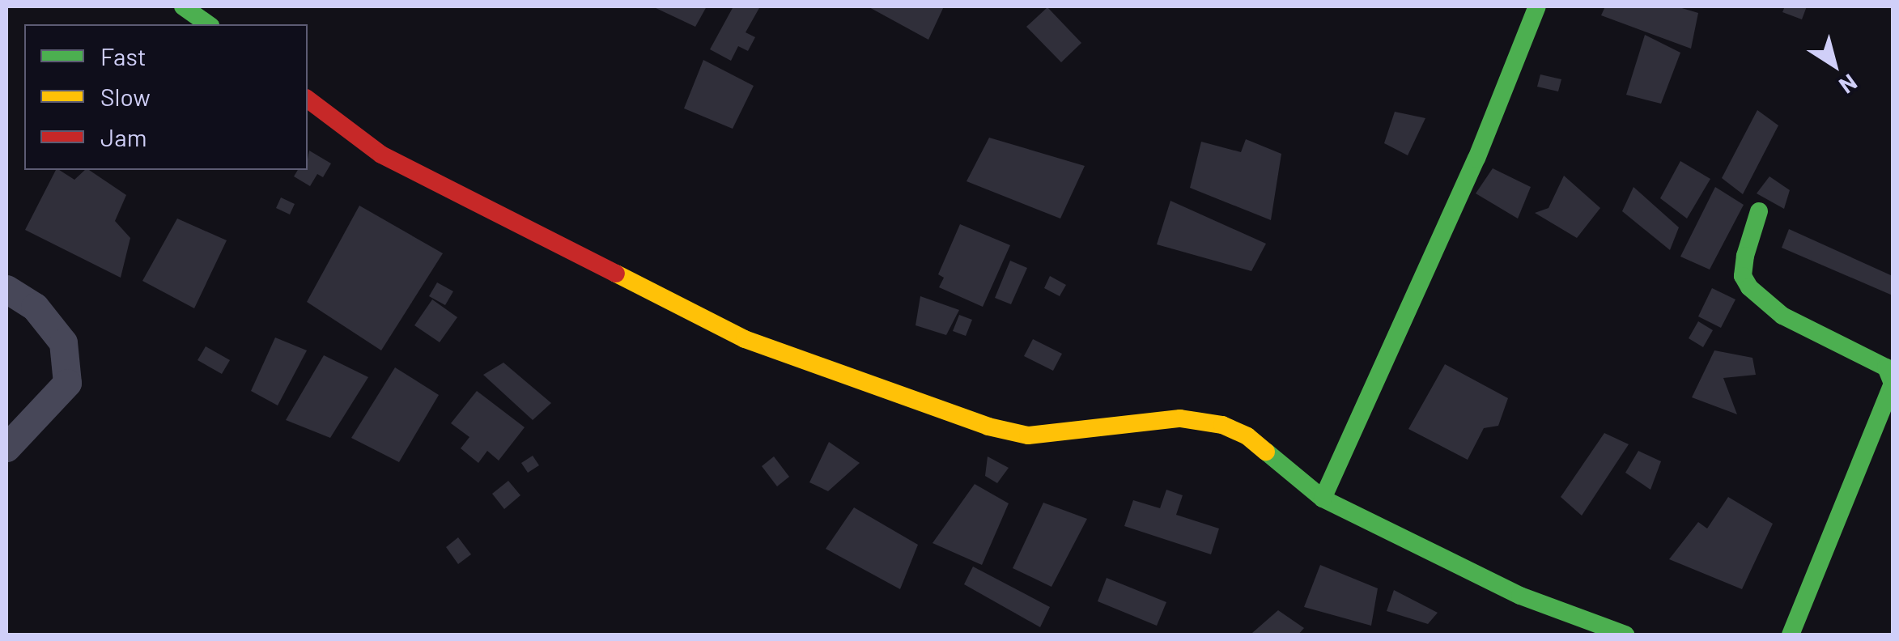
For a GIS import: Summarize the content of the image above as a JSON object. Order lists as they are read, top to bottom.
{
  "legend": ["Fast", "Slow", "Jam"],
  "north": "bottom right"
}
